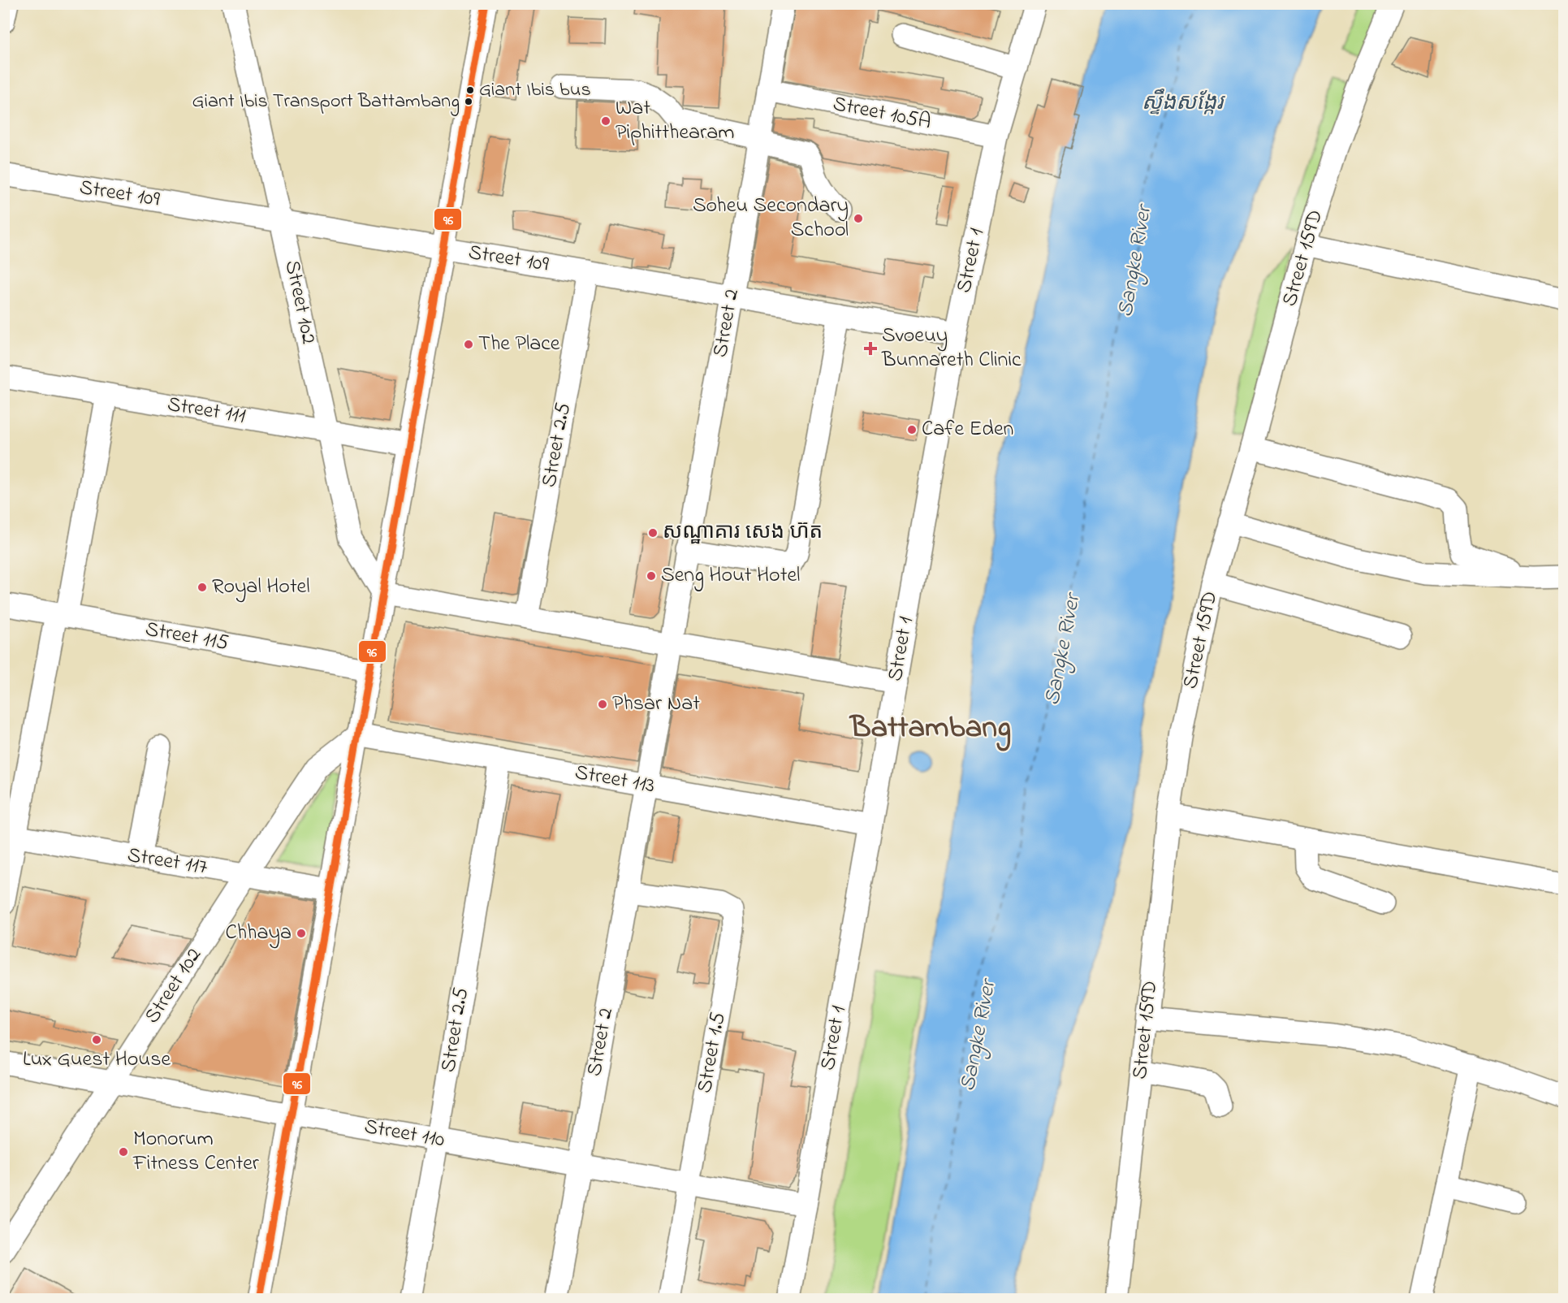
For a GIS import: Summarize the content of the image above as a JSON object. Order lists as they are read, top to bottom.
{
  "streets": {
    "street": [
      "Street 105A",
      "Street 109",
      "Street 159D",
      "Street 1",
      "Street 102",
      "Street 2",
      "Street 111",
      "Street 2.5",
      "Street 115",
      "Street 113",
      "Street 117",
      "Street 1.5",
      "Street 110"
    ]
  },
  "crossings": [
    ["Street 105A", "Street 1"],
    ["Street 105A", "Street 2"],
    ["Street 109", "Street 1"],
    ["Street 109", "Street 102"],
    ["Street 109", "Street 2"],
    ["Street 109", "Street 2.5"],
    ["Street 1", "Street 113"],
    ["Street 1", "Street 110"],
    ["Street 102", "Street 111"],
    ["Street 102", "Street 113"],
    ["Street 102", "Street 117"],
    ["Street 102", "Street 110"],
    ["Street 2", "Street 113"],
    ["Street 2", "Street 1.5"],
    ["Street 2", "Street 110"],
    ["Street 2.5", "Street 113"],
    ["Street 2.5", "Street 110"],
    ["Street 1.5", "Street 110"]
  ],
  "districts": ["Battambang"],
  "water": ["ស្ទឹងសង្កែរ", "Sangke River"],
  "places": {
    "other": [
      "Giant Ibis bus",
      "Giant Ibis Transport Battambang",
      "Wat Piphitthearam",
      "Soheu Secondary School",
      "The Place",
      "Cafe Eden",
      "សណ្ឋាគារ សេង ហ៊ត",
      "Seng Hout Hotel",
      "Royal Hotel",
      "Phsar Nat",
      "Chhaya",
      "Lux Guest House",
      "Monorum Fitness Center"
    ],
    "health": ["Svoeuy Bunnareth Clinic"]
  },
  "lines": ["transit line 96"]
}
